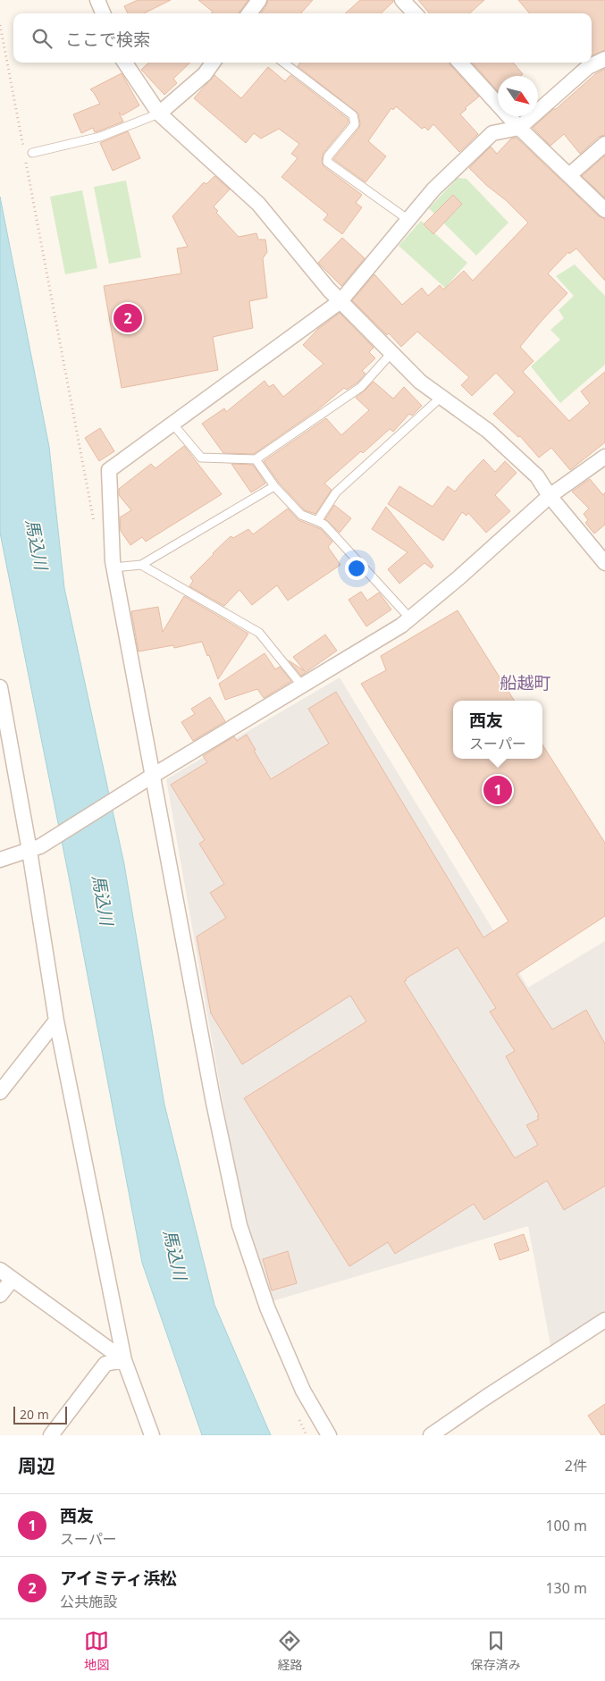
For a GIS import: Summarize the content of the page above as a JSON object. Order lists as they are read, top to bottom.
{
  "districts": ["船越町"],
  "water": ["馬込川"],
  "scale_bar": "20 m",
  "north": "bottom right",
  "page": {
    "search": "ここで検索",
    "pins": ["2", "1"],
    "popup": ["西友", "スーパー"],
    "scale": "20 m",
    "heading": ["周辺", "2件"],
    "list": [
      {
        "mark": "1",
        "name": "西友",
        "note": "スーパー",
        "value": "100 m"
      },
      {
        "mark": "2",
        "name": "アイミティ浜松",
        "note": "公共施設",
        "value": "130 m"
      }
    ],
    "nav": ["地図", "経路", "保存済み"]
  }
}
